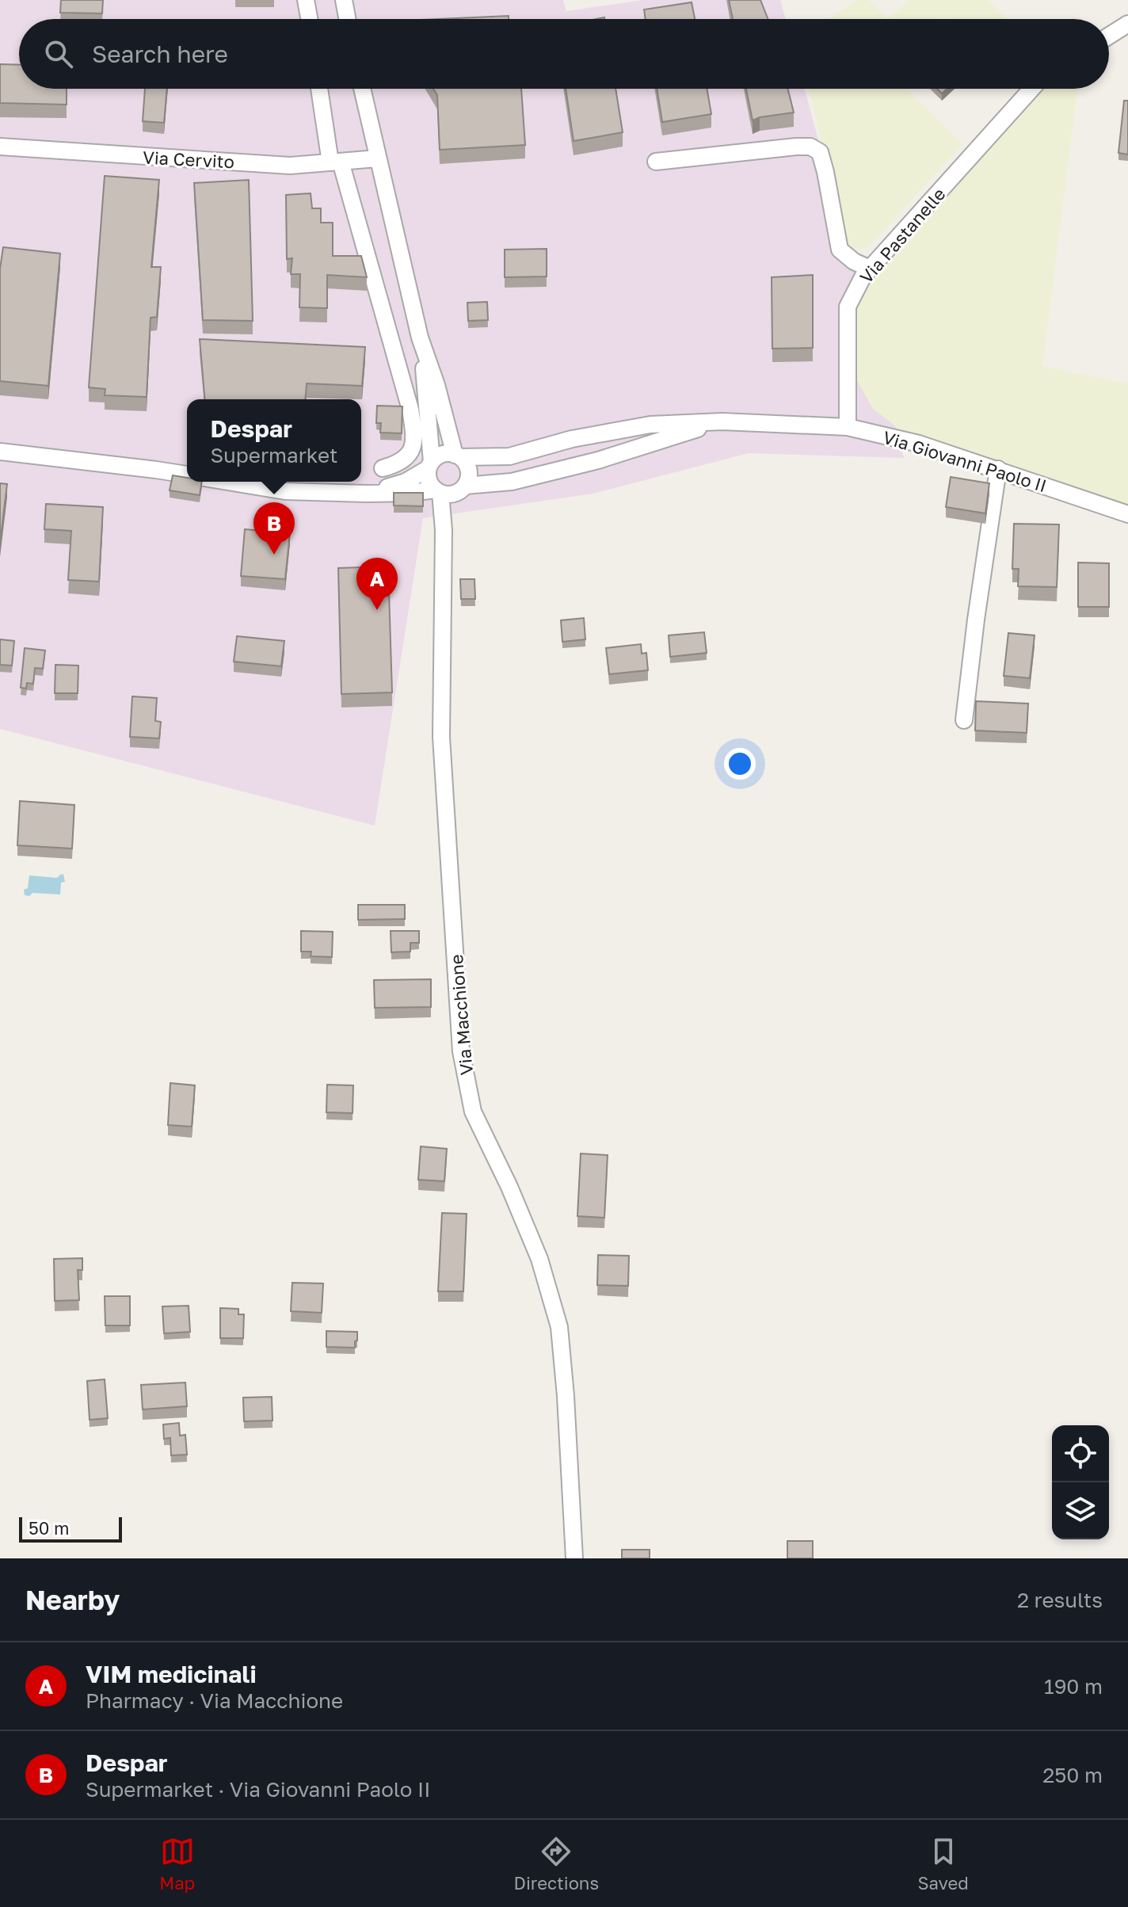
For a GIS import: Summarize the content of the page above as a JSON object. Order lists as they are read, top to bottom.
{
  "streets": {
    "street": [
      "Via Cervito",
      "Via Pastanelle",
      "Via Giovanni Paolo II",
      "Via Macchione"
    ]
  },
  "crossings": [
    ["Via Pastanelle", "Via Giovanni Paolo II"],
    ["Via Giovanni Paolo II", "Via Macchione"]
  ],
  "scale_bar": "50 m",
  "page": {
    "search": "Search here",
    "popup": ["Despar", "Supermarket"],
    "pins": ["B", "A"],
    "scale": "50 m",
    "heading": ["Nearby", "2 results"],
    "list": [
      {
        "mark": "A",
        "name": "VIM medicinali",
        "note": "Pharmacy · Via Macchione",
        "value": "190 m"
      },
      {
        "mark": "B",
        "name": "Despar",
        "note": "Supermarket · Via Giovanni Paolo II",
        "value": "250 m"
      }
    ],
    "nav": ["Map", "Directions", "Saved"]
  }
}
